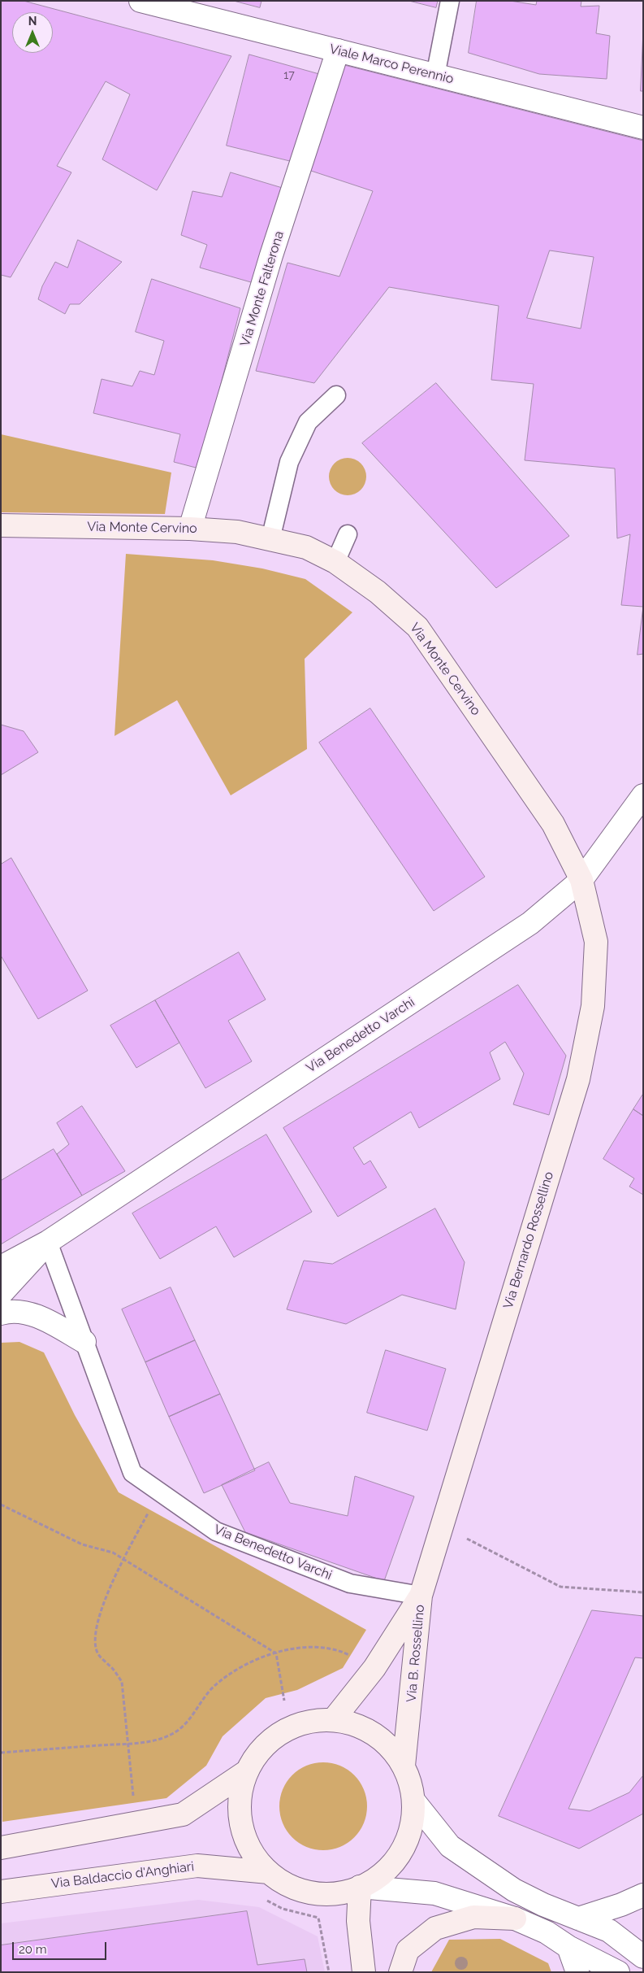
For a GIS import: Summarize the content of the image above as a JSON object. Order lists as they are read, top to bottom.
{
  "streets": {
    "main road": [
      "Via Monte Cervino",
      "Via Bernardo Rossellino",
      "Via B. Rossellino",
      "Via Baldaccio d'Anghiari"
    ],
    "street": ["Viale Marco Perennio", "Via Monte Falterona", "Via Benedetto Varchi"]
  },
  "crossings": [
    ["Viale Marco Perennio", "Via Monte Falterona"],
    ["Via Monte Falterona", "Via Monte Cervino"],
    ["Via Monte Cervino", "Via Benedetto Varchi"],
    ["Via Monte Cervino", "Via Bernardo Rossellino"],
    ["Via Benedetto Varchi", "Via Bernardo Rossellino"],
    ["Via Benedetto Varchi", "Via B. Rossellino"],
    ["Via Bernardo Rossellino", "Via B. Rossellino"]
  ],
  "house_numbers": ["17"],
  "scale_bar": "20 m",
  "north": "top"
}
